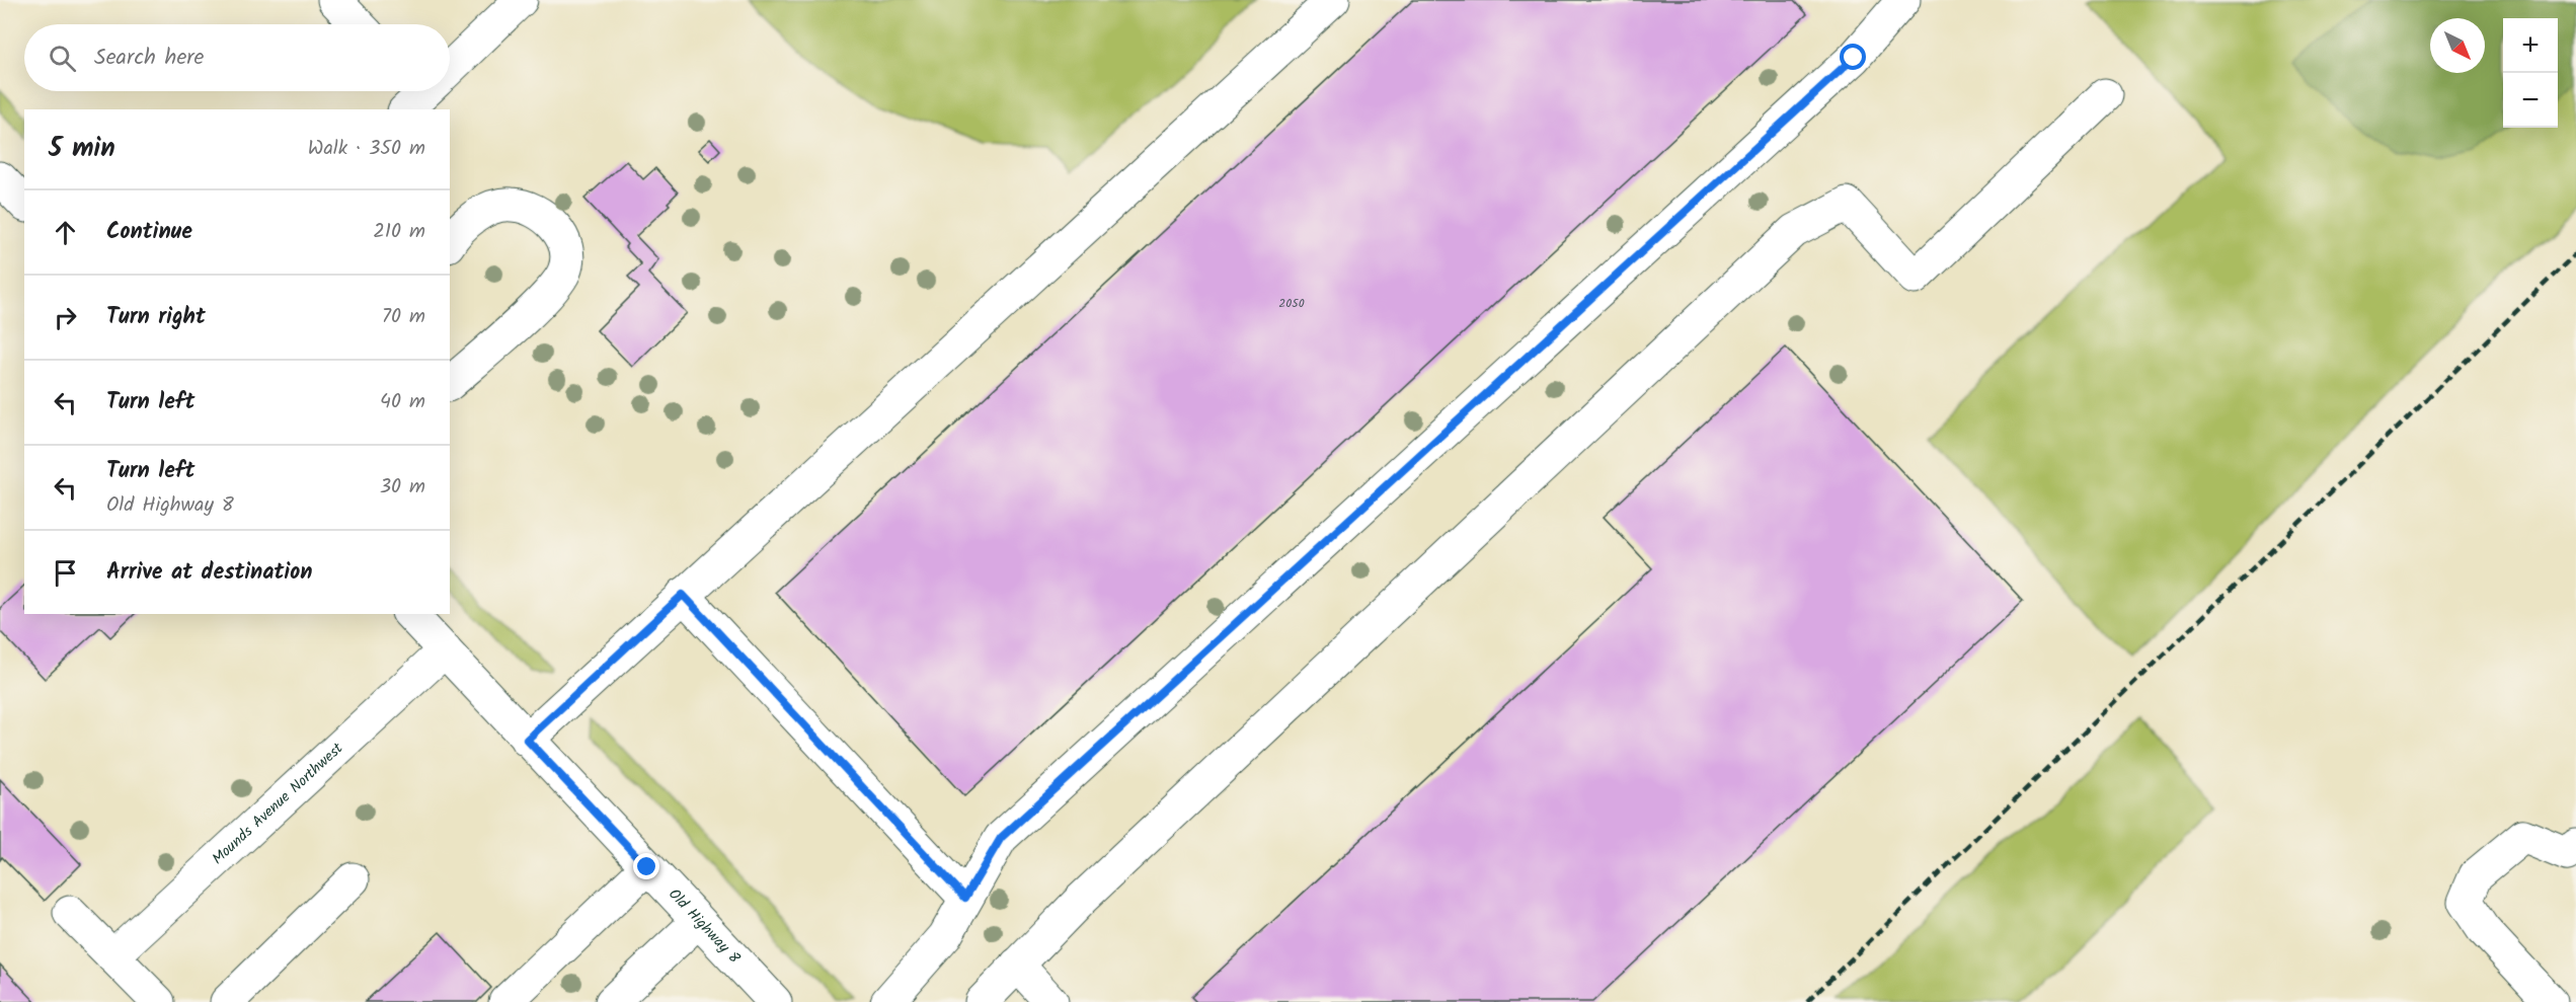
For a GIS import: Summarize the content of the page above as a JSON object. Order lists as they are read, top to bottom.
{
  "streets": {
    "street": ["Mounds Avenue Northwest", "Old Highway 8"]
  },
  "crossings": [
    ["Mounds Avenue Northwest", "Old Highway 8"]
  ],
  "house_numbers": ["2050"],
  "north": "bottom right",
  "page": {
    "map_buttons": ["+", "−"],
    "search": "Search here",
    "heading": ["5 min", "Walk · 350 m"],
    "list": [
      ["Continue", "210 m"],
      ["Turn right", "70 m"],
      ["Turn left", "40 m"],
      ["Turn left", "Old Highway 8", "30 m"],
      "Arrive at destination"
    ]
  }
}
